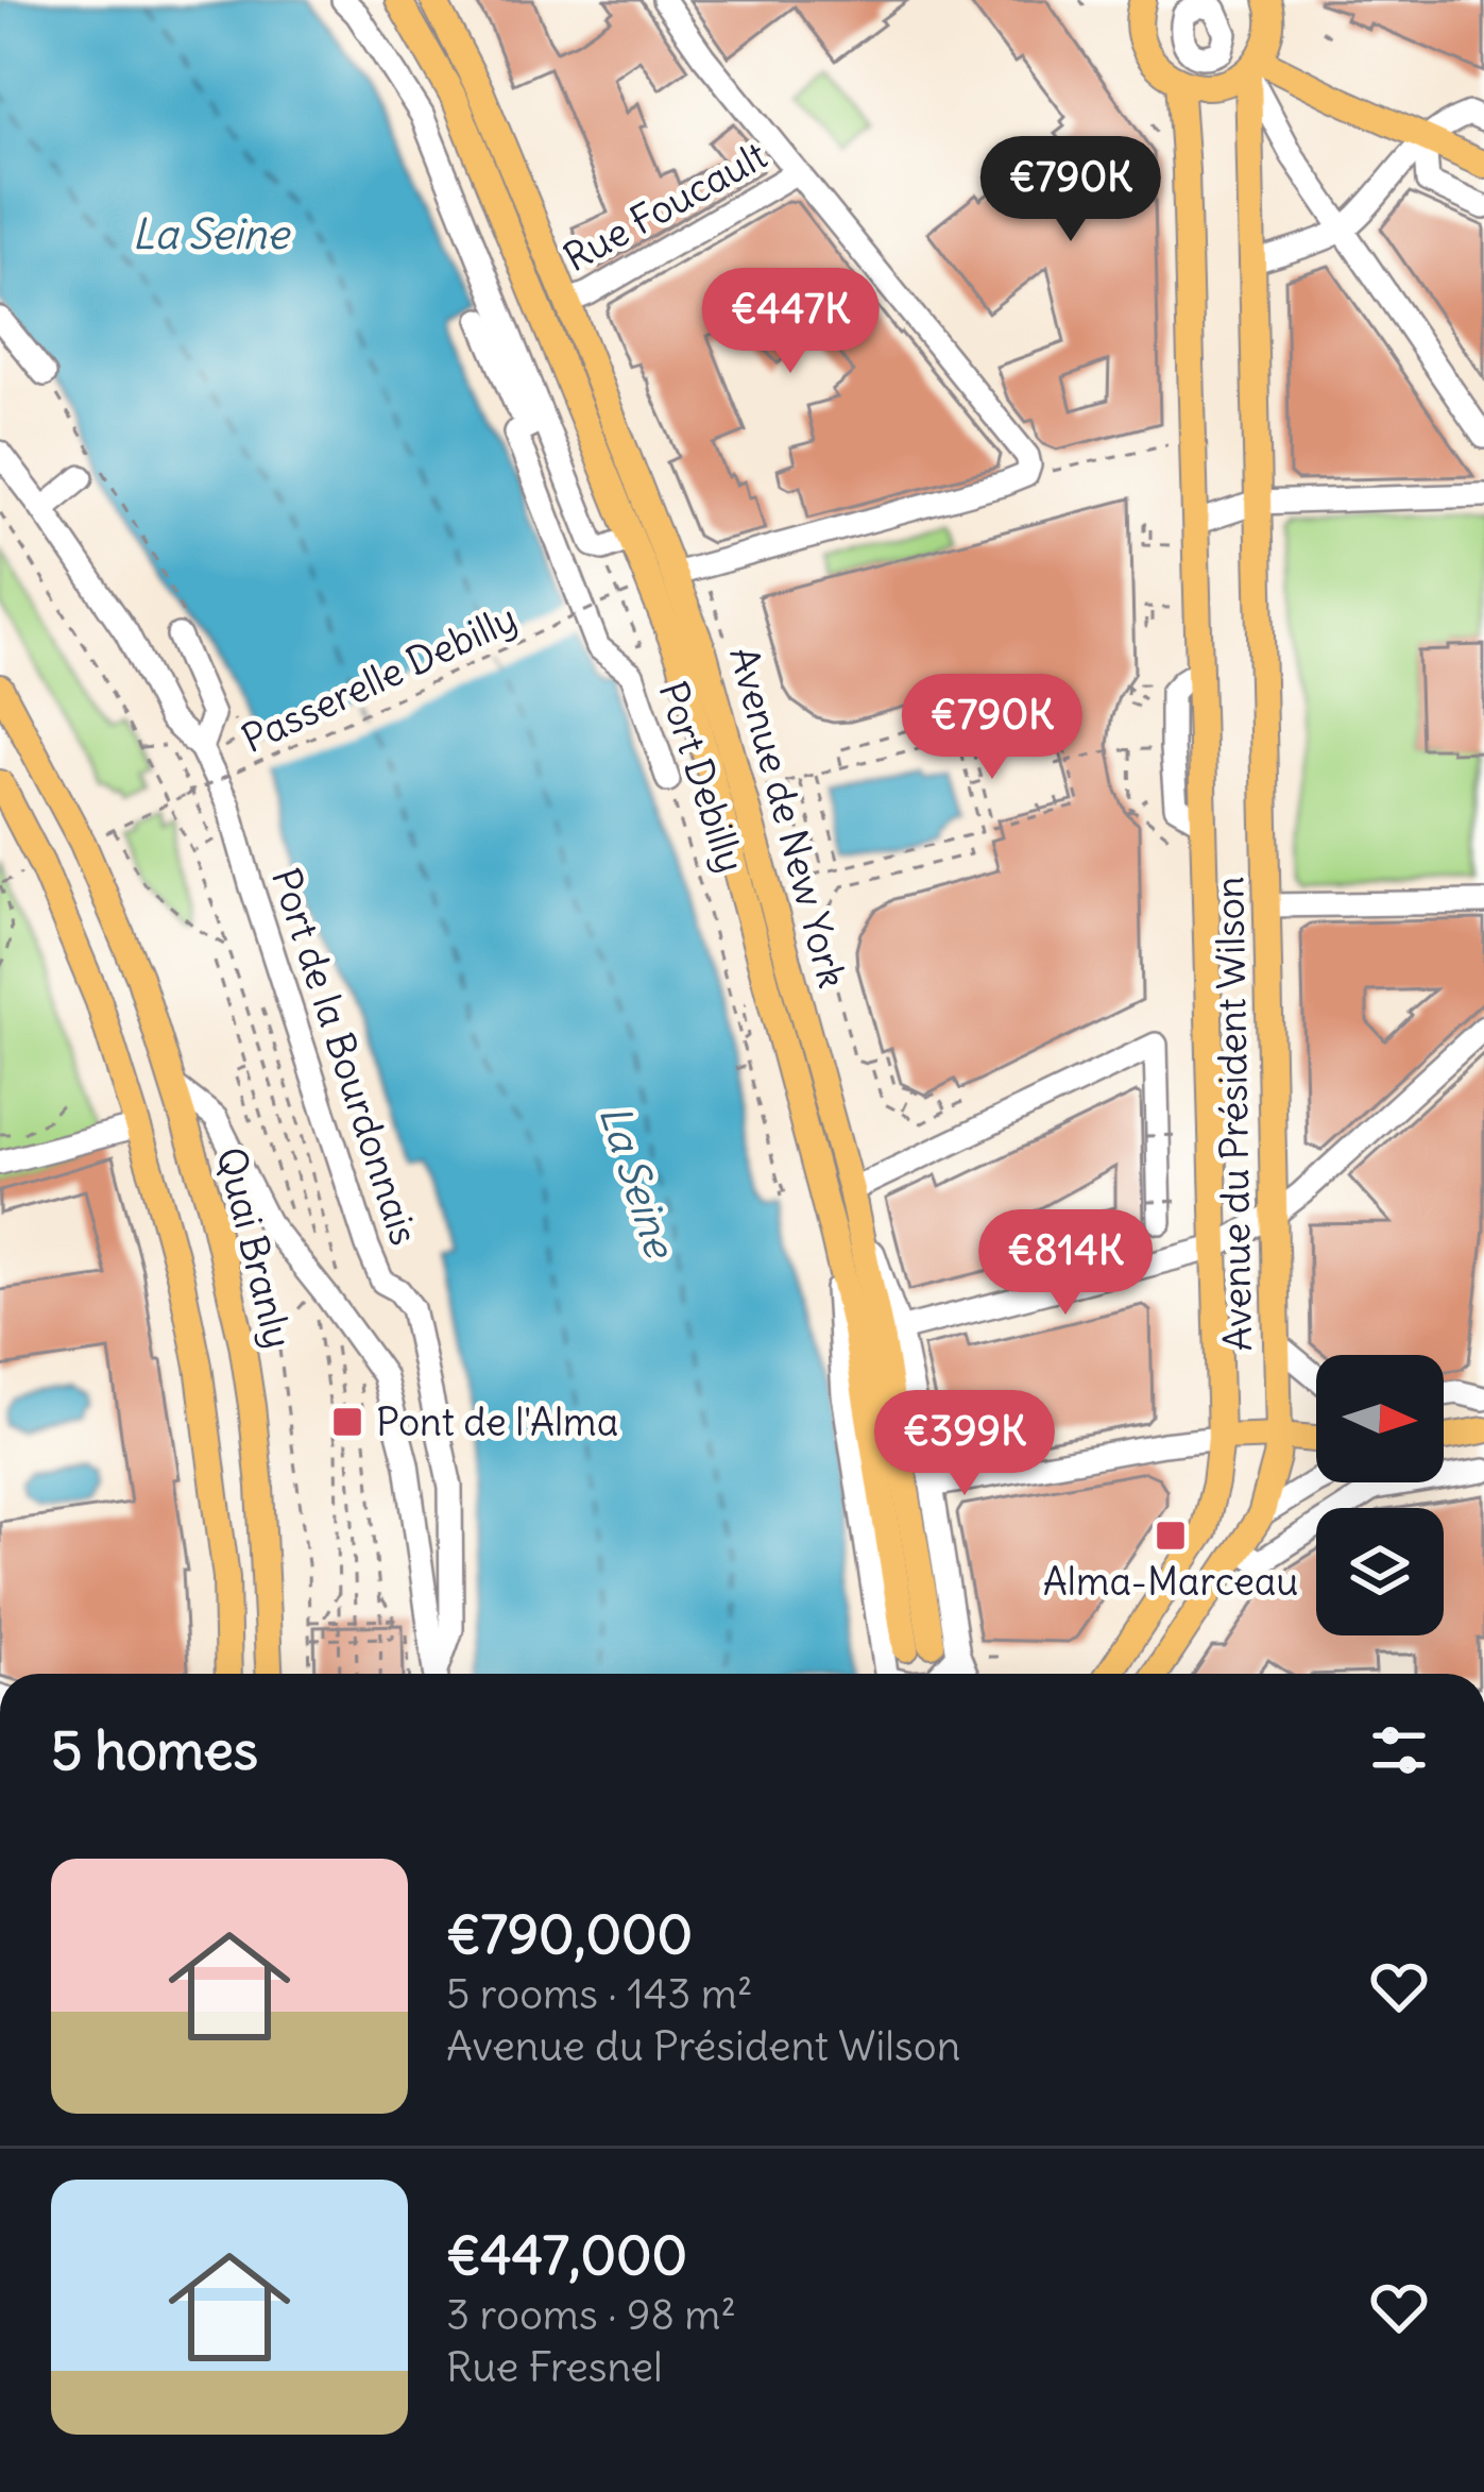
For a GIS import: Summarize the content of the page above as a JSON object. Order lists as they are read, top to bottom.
{
  "streets": {
    "main road": ["Avenue de New York", "Avenue du Président Wilson", "Quai Branly"],
    "street": ["Rue Foucault", "Port Debilly", "Port de la Bourdonnais"],
    "path": ["Passerelle Debilly"]
  },
  "crossings": [
    ["Rue Foucault", "Avenue de New York"],
    ["Passerelle Debilly", "Quai Branly"],
    ["Port Debilly", "Avenue de New York"]
  ],
  "water": ["La Seine"],
  "places": {
    "transit": ["Pont de l'Alma", "Alma-Marceau"]
  },
  "north": "right",
  "page": {
    "price": [
      "€790K",
      "€447K",
      "€790K",
      "€814K",
      "€399K"
    ],
    "heading": "5 homes",
    "list": [
      {
        "name": "€790,000",
        "note": "5 rooms · 143 m² · Avenue du Président Wilson"
      },
      {
        "name": "€447,000",
        "note": "3 rooms · 98 m² · Rue Fresnel"
      }
    ]
  }
}
